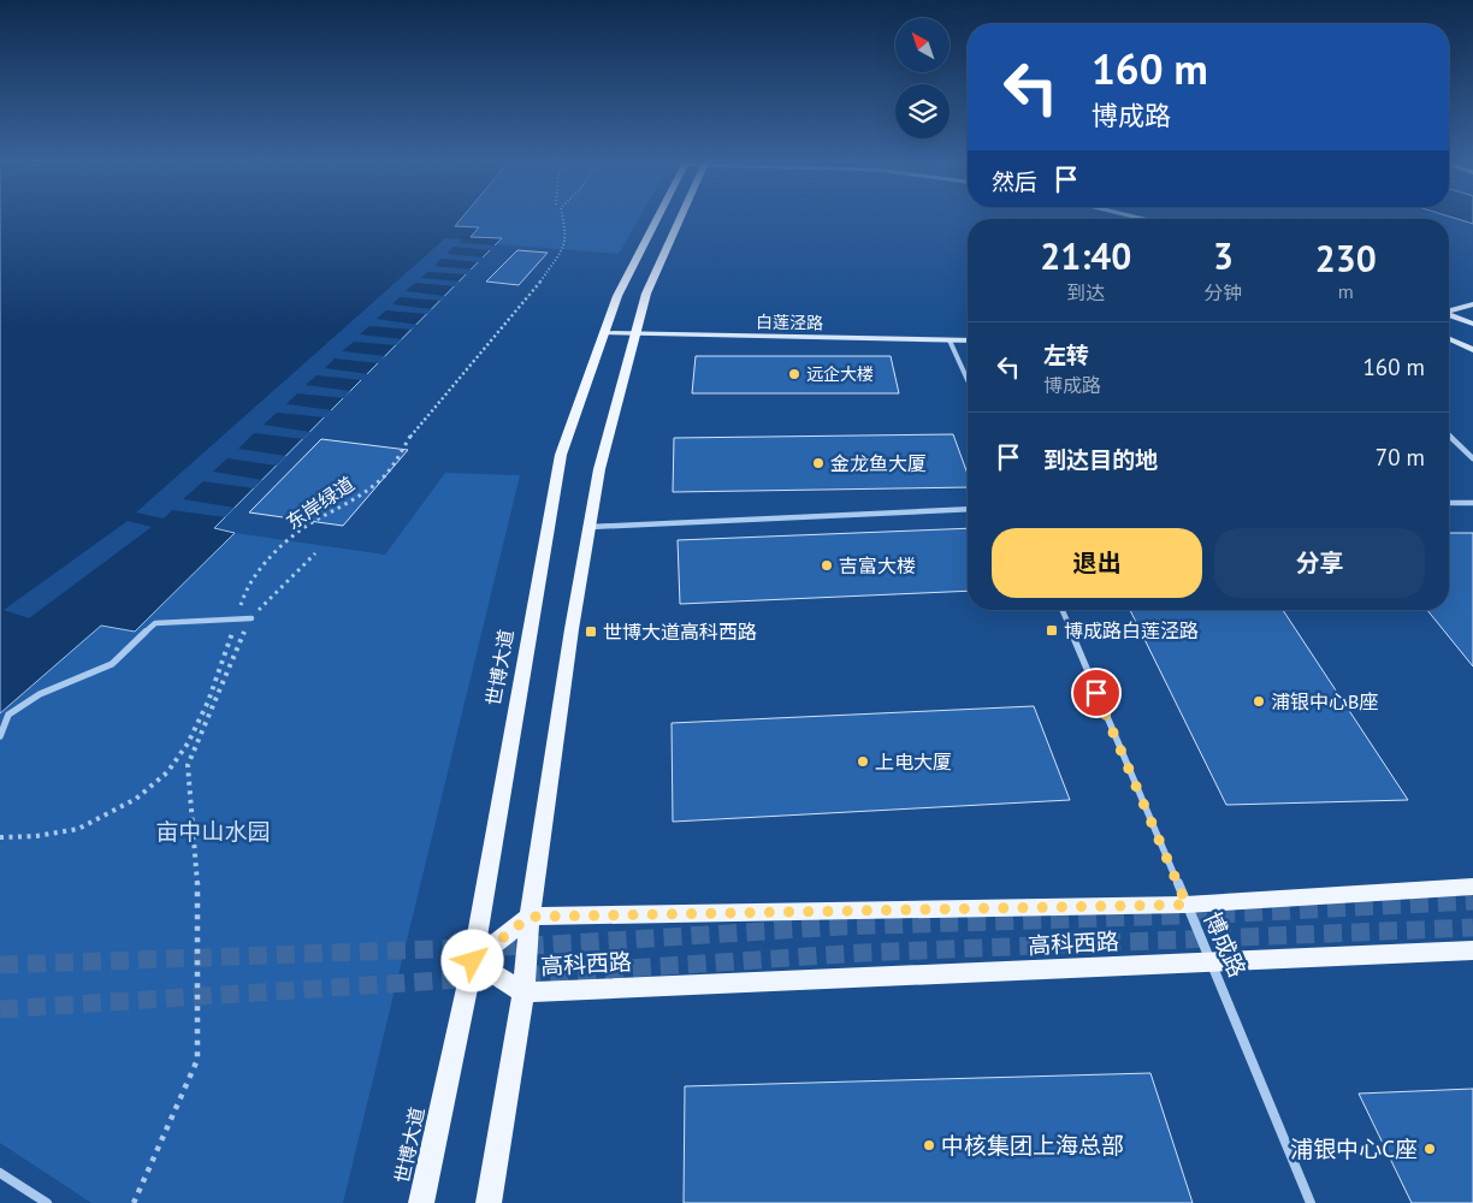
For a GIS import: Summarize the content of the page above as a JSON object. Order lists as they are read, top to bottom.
{
  "streets": {
    "main road": ["世博大道", "高科西路"],
    "street": ["白莲泾路", "博成路"],
    "path": ["东岸绿道"]
  },
  "crossings": [
    ["白莲泾路", "世博大道"],
    ["世博大道", "高科西路"],
    ["高科西路", "博成路"]
  ],
  "parks": ["亩中山水园"],
  "places": {
    "other": [
      "远企大楼",
      "金龙鱼大厦",
      "吉富大楼",
      "浦银中心B座",
      "上电大厦",
      "中核集团上海总部",
      "浦银中心C座"
    ],
    "transit": ["博成路白莲泾路", "世博大道高科西路"]
  },
  "north": "top left",
  "page": {
    "turn": ["160 m", "博成路"],
    "then": "然后",
    "eta": [
      "21:40",
      "到达",
      "3",
      "分钟",
      "230",
      "m"
    ],
    "list": [
      {
        "name": "左转",
        "note": "博成路",
        "value": "160 m"
      },
      {
        "name": "到达目的地",
        "value": "70 m"
      }
    ],
    "buttons": ["退出", "分享"]
  }
}
